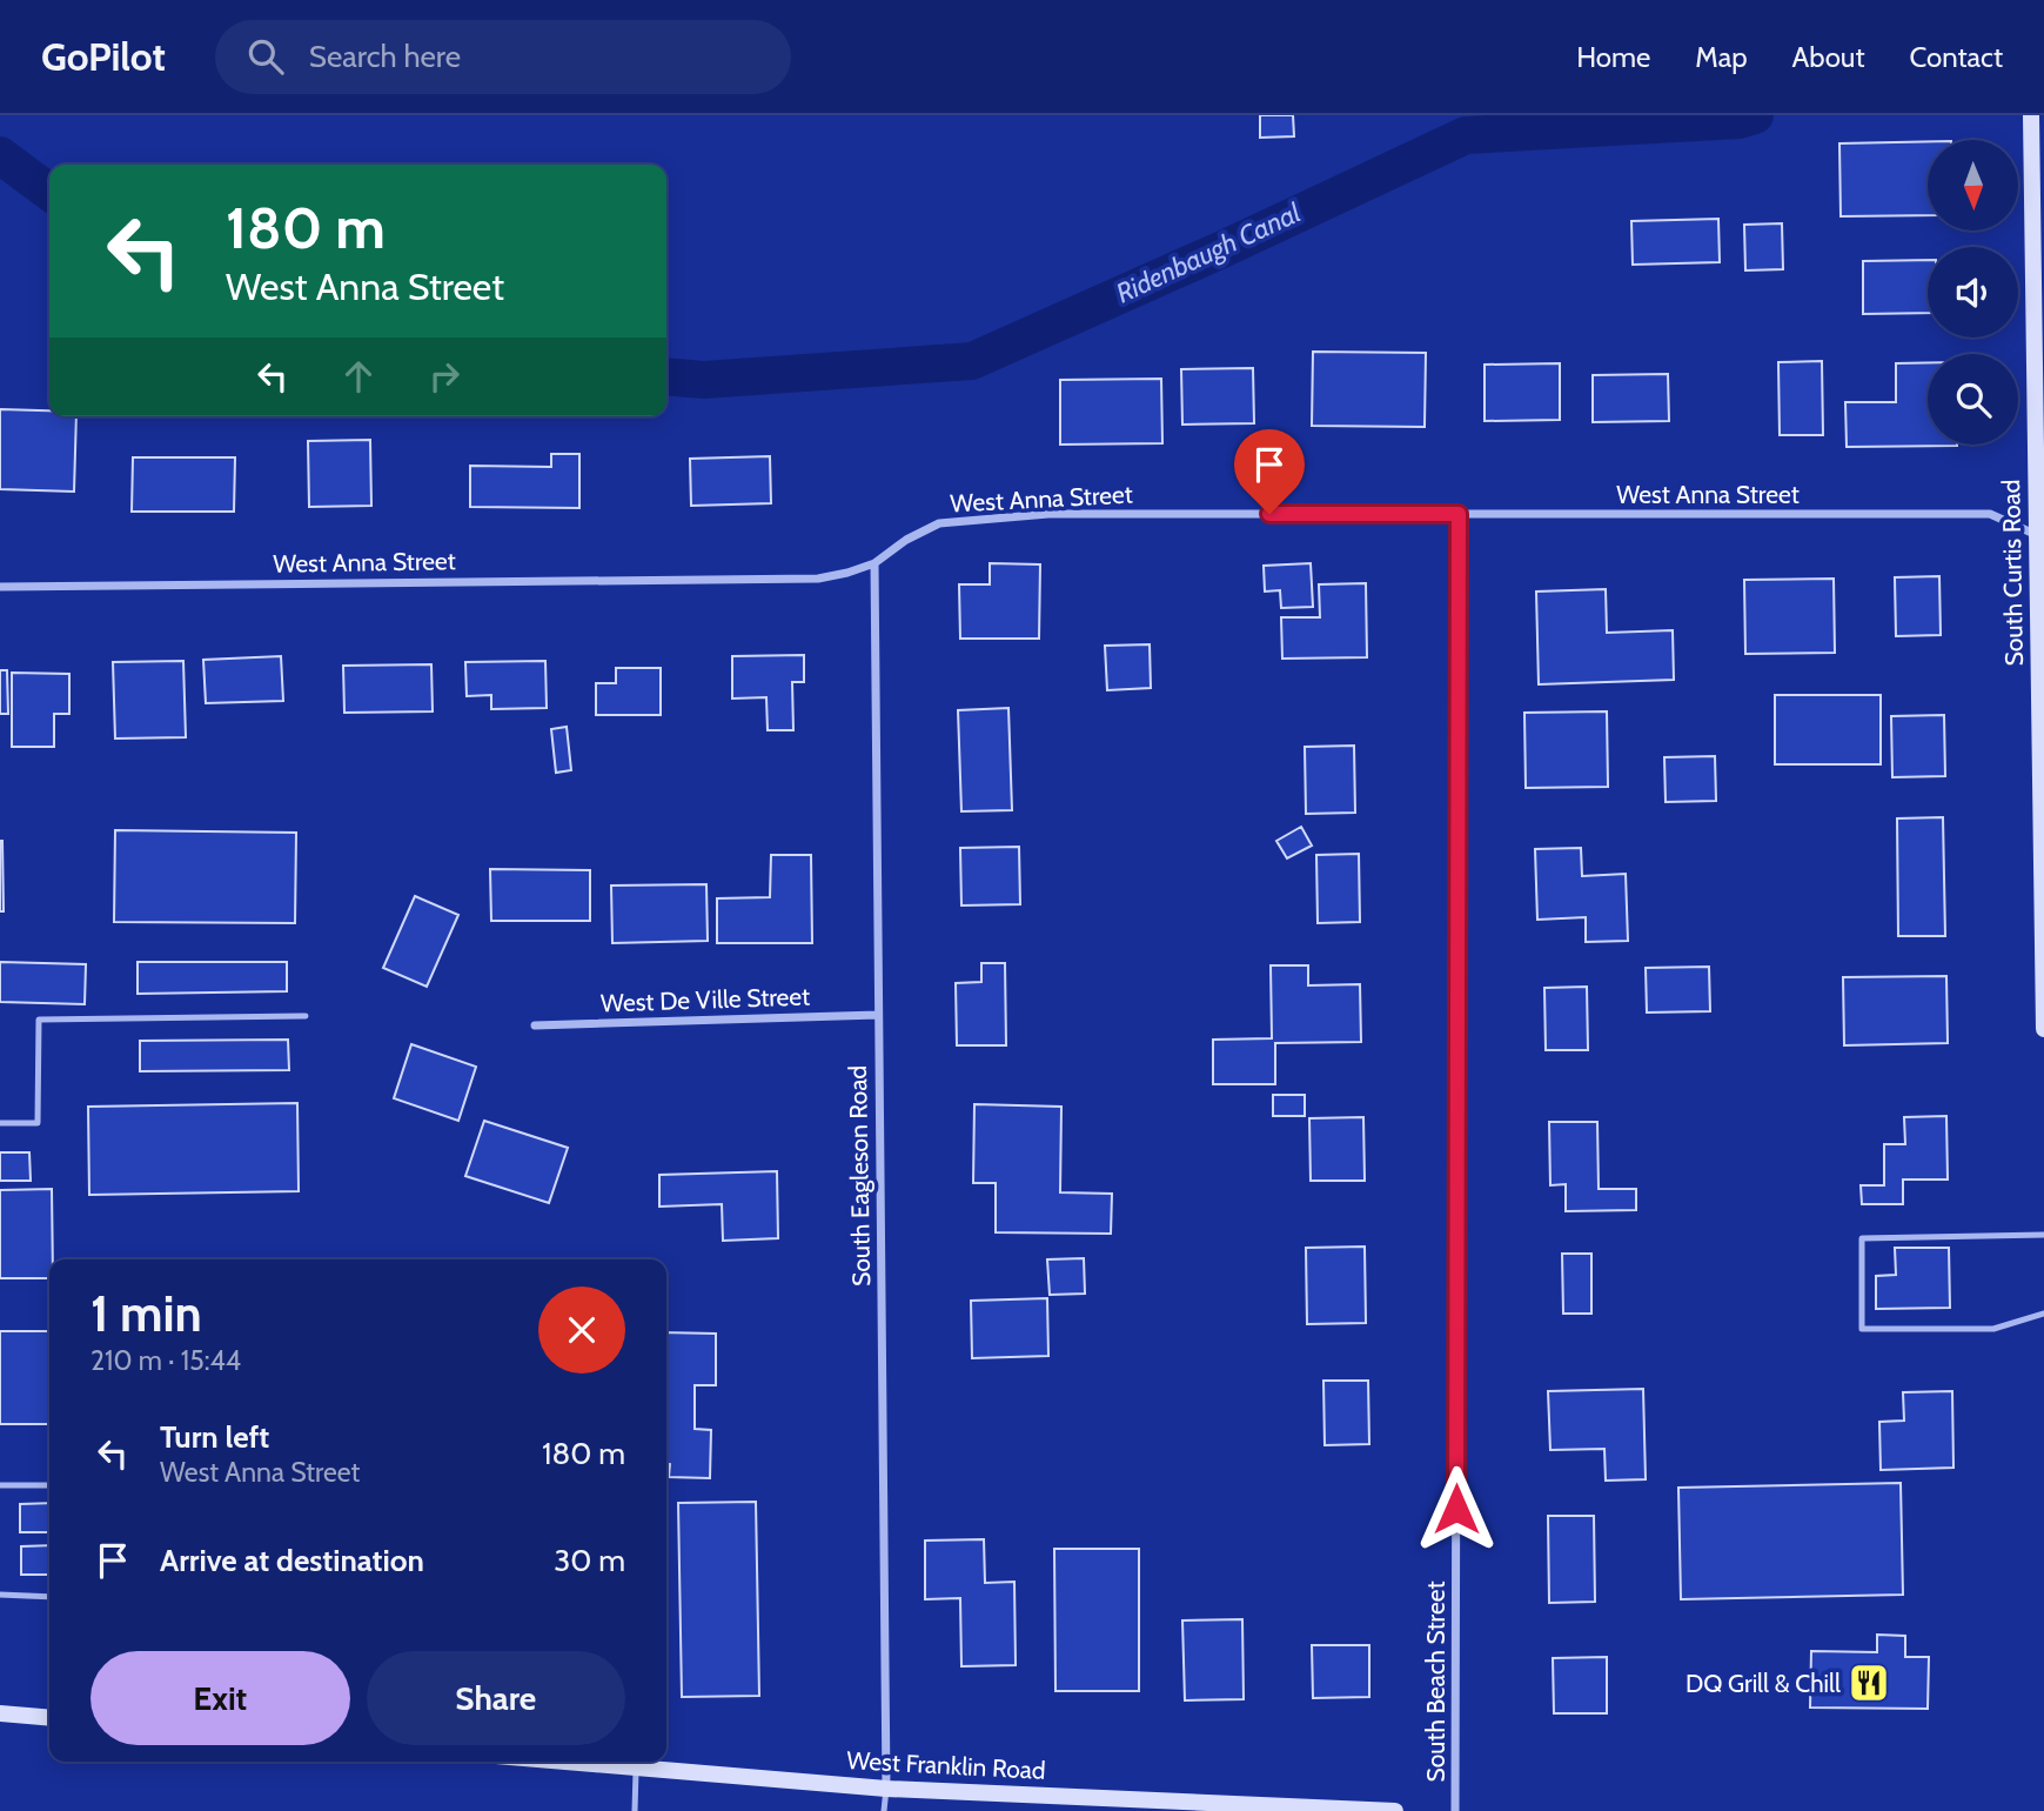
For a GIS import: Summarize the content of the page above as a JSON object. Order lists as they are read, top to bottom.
{
  "streets": {
    "street": [
      "West Anna Street",
      "South Curtis Road",
      "West De Ville Street",
      "South Eagleson Road",
      "South Beach Street",
      "West Franklin Road"
    ]
  },
  "crossings": [
    ["West Anna Street", "South Curtis Road"],
    ["West Anna Street", "South Eagleson Road"],
    ["West Anna Street", "South Beach Street"],
    ["West De Ville Street", "South Eagleson Road"],
    ["South Eagleson Road", "West Franklin Road"]
  ],
  "water": ["Ridenbaugh Canal"],
  "places": {
    "restaurant": ["DQ Grill & Chill"]
  },
  "north": "bottom",
  "page": {
    "header": "GoPilot",
    "search": "Search here",
    "nav": [
      "Home",
      "Map",
      "About",
      "Contact"
    ],
    "turn": ["180 m", "West Anna Street"],
    "heading": ["1 min", "210 m · 15:44"],
    "list": [
      {
        "name": "Turn left",
        "note": "West Anna Street",
        "value": "180 m"
      },
      {
        "name": "Arrive at destination",
        "value": "30 m"
      }
    ],
    "buttons": ["Exit", "Share"]
  }
}
